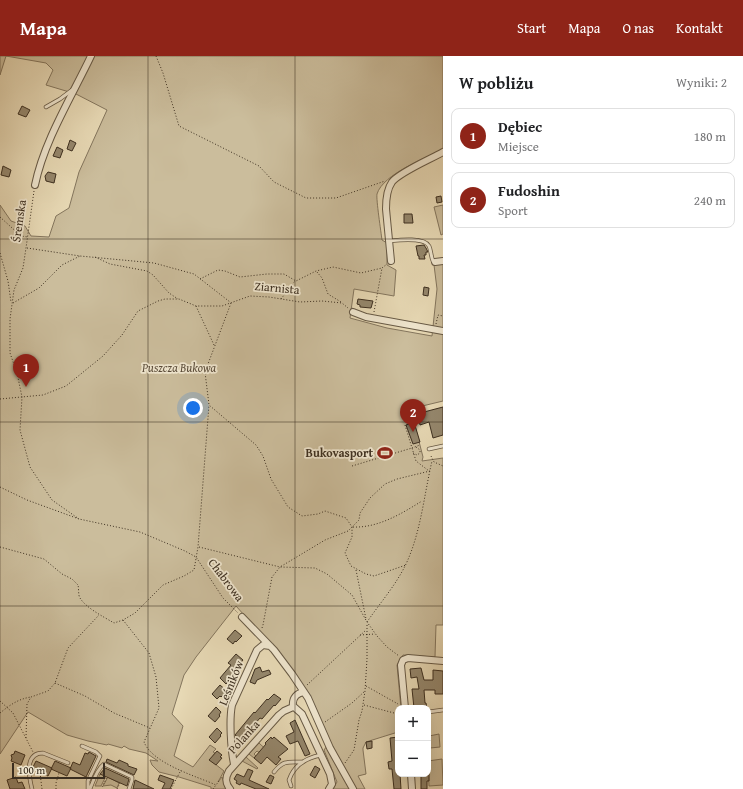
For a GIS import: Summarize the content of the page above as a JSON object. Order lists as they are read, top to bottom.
{
  "streets": {
    "street": [
      "Śremska",
      "Chabrowa",
      "Leśników",
      "Polanka"
    ],
    "path": ["Ziarnista"]
  },
  "crossings": [
    ["Śremska", "Ziarnista"],
    ["Śremska", "Chabrowa"],
    ["Chabrowa", "Leśników"],
    ["Leśników", "Polanka"]
  ],
  "parks": ["Puszcza Bukowa"],
  "places": {
    "sports": ["Bukovasport"]
  },
  "scale_bar": "100 m",
  "page": {
    "header": "Mapa",
    "nav": [
      "Start",
      "Mapa",
      "O nas",
      "Kontakt"
    ],
    "heading": ["W pobliżu", "Wyniki: 2"],
    "list": [
      {
        "mark": "1",
        "name": "Dębiec",
        "note": "Miejsce",
        "value": "180 m"
      },
      {
        "mark": "2",
        "name": "Fudoshin",
        "note": "Sport",
        "value": "240 m"
      }
    ],
    "pins": ["1", "2"],
    "map_buttons": ["+", "−"],
    "scale": "100 m"
  }
}
